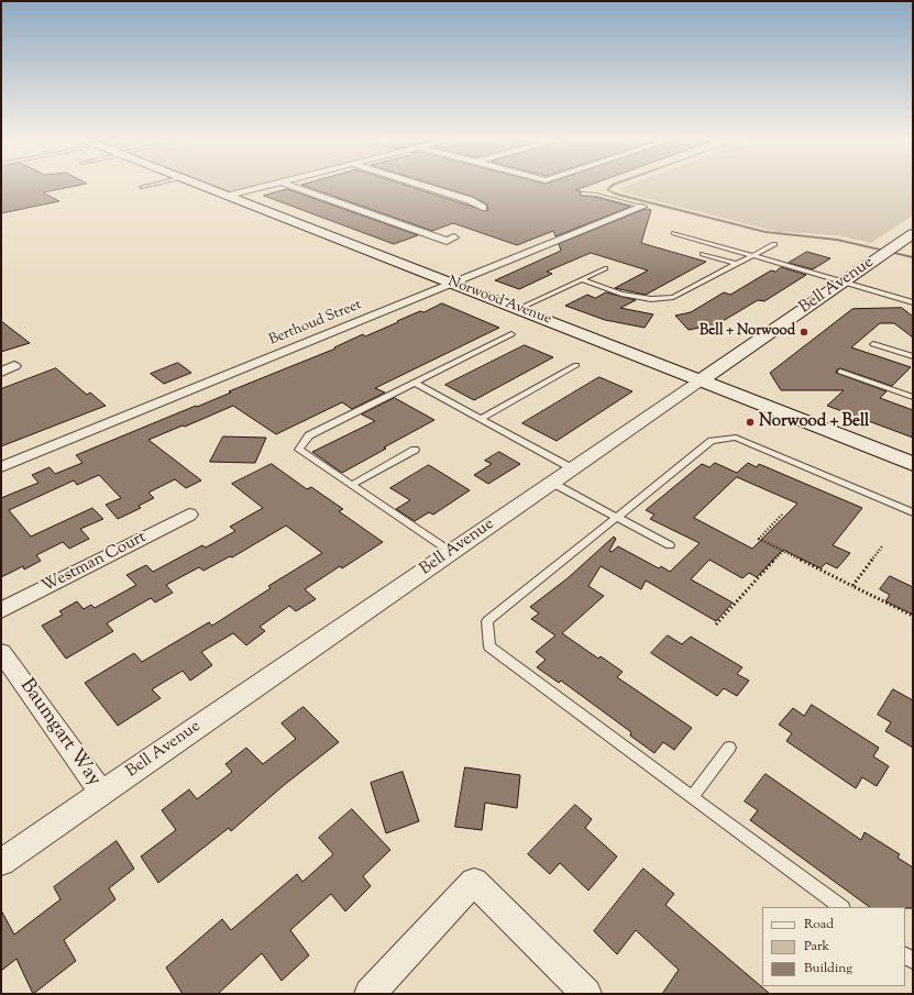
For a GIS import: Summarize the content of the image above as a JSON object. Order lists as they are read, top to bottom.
{
  "streets": {
    "main road": ["Bell Avenue", "Norwood Avenue"],
    "street": ["Berthoud Street", "Westman Court", "Baumgart Way"]
  },
  "crossings": [
    ["Bell Avenue", "Norwood Avenue"],
    ["Bell Avenue", "Baumgart Way"],
    ["Norwood Avenue", "Berthoud Street"]
  ],
  "places": ["Bell + Norwood", "Norwood + Bell"],
  "legend": ["Road", "Park", "Building"]
}
